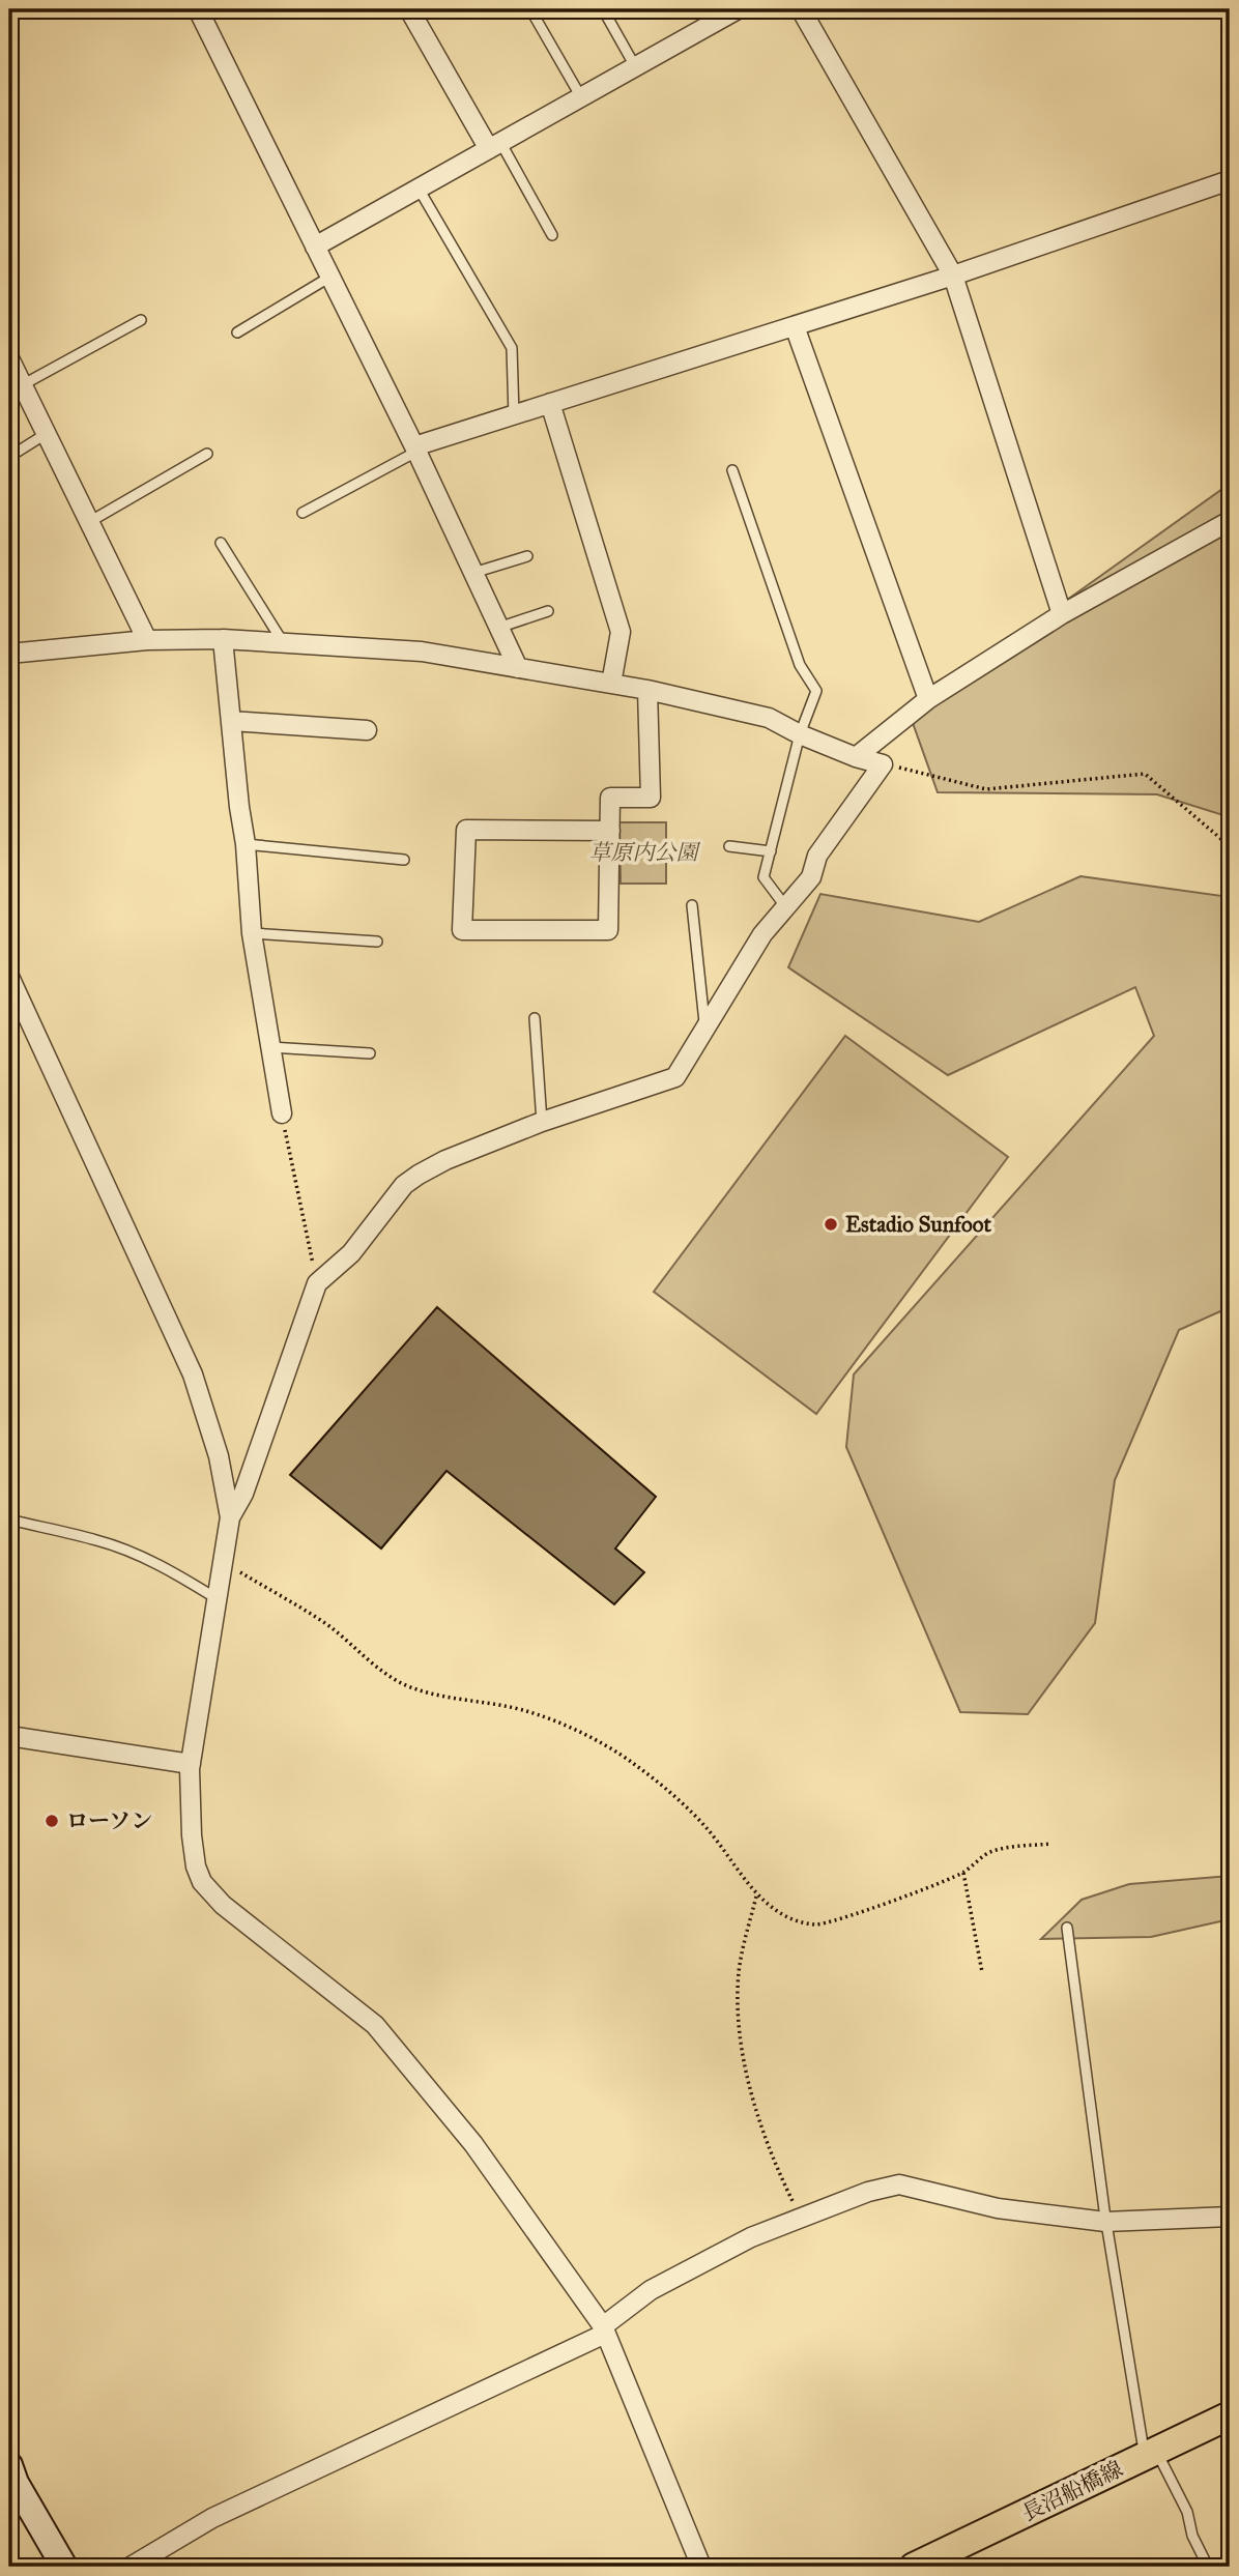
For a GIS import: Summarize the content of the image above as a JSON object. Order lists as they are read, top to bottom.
{
  "streets": {
    "main road": ["長沼船橋線"]
  },
  "parks": ["草原内公園"],
  "places": ["Estadio Sunfoot", "ローソン"]
}
